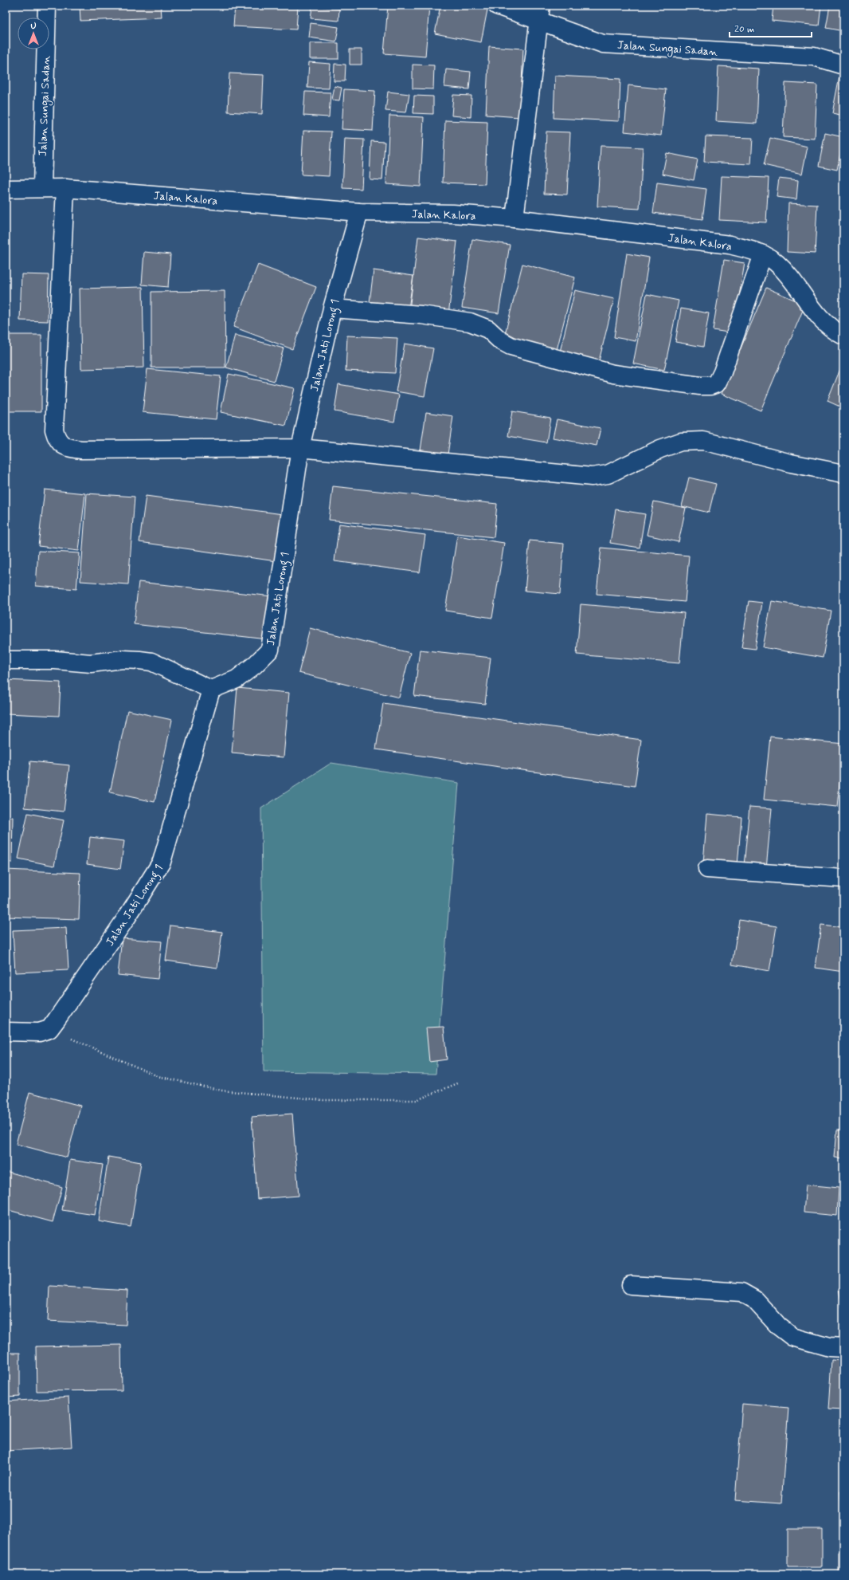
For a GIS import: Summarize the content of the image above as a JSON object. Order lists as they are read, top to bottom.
{
  "streets": {
    "street": ["Jalan Sungai Sadan", "Jalan Kalora", "Jalan Jati Lorong 1"]
  },
  "crossings": [
    ["Jalan Sungai Sadan", "Jalan Kalora"],
    ["Jalan Kalora", "Jalan Jati Lorong 1"]
  ],
  "scale_bar": "20 m",
  "north": "top"
}
